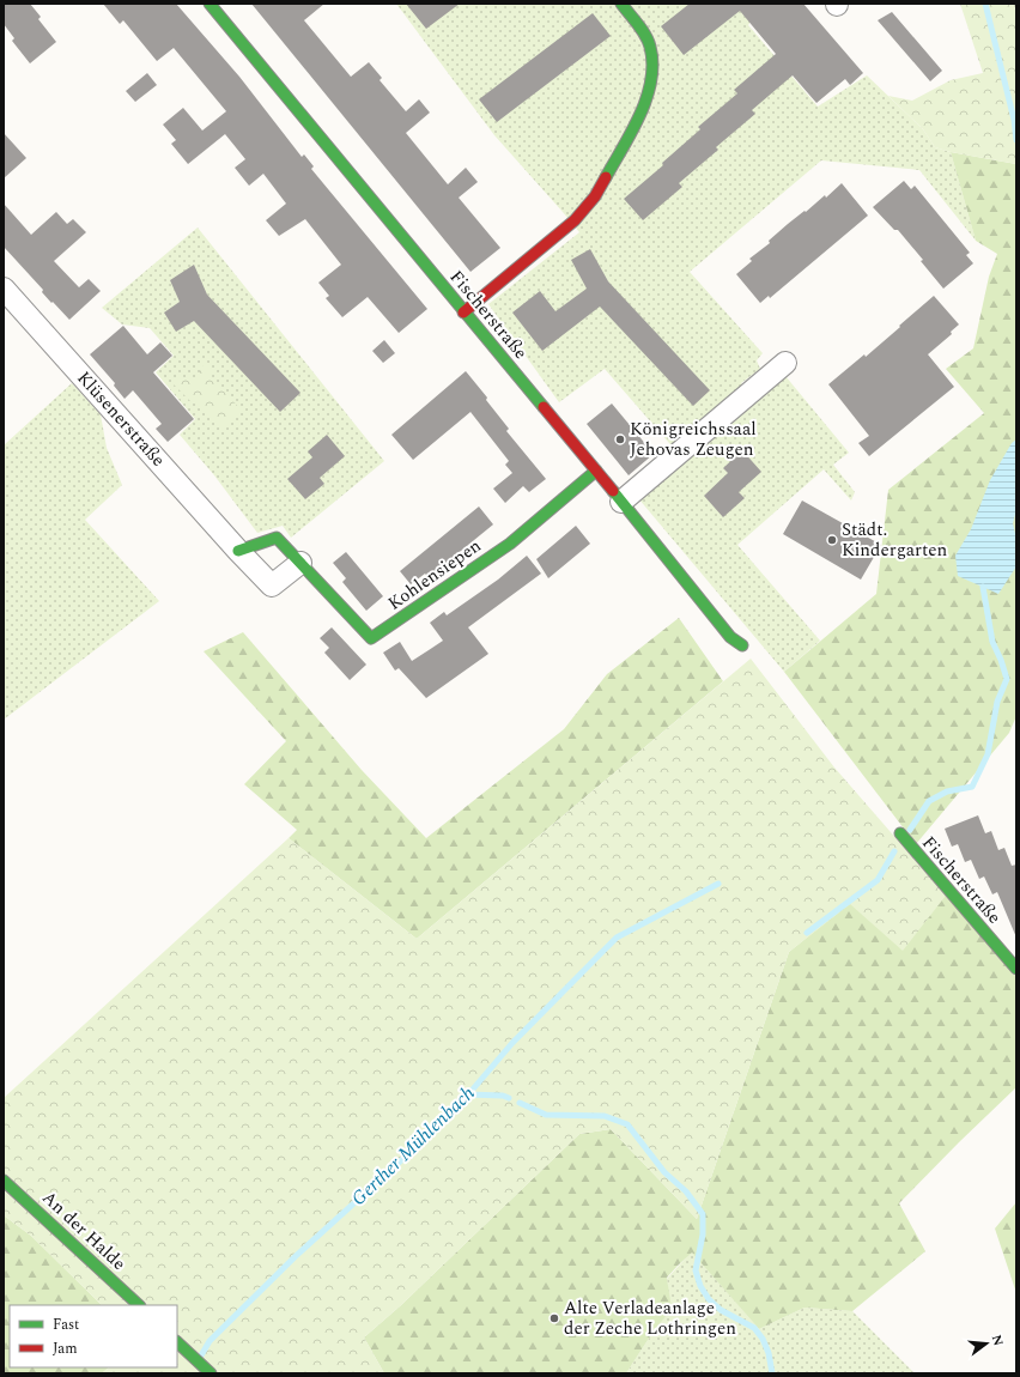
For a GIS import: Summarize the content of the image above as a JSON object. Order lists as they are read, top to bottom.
{
  "streets": {
    "street": [
      "Fischerstraße",
      "Klüsenerstraße",
      "Kohlensiepen",
      "An der Halde"
    ]
  },
  "crossings": [
    ["Fischerstraße", "Kohlensiepen"],
    ["Klüsenerstraße", "Kohlensiepen"]
  ],
  "water": ["Gerther Mühlenbach"],
  "places": ["Königreichssaal Jehovas Zeugen", "Städt. Kindergarten", "Alte Verladeanlage der Zeche Lothringen"],
  "legend": ["Fast", "Jam"],
  "north": "right"
}
